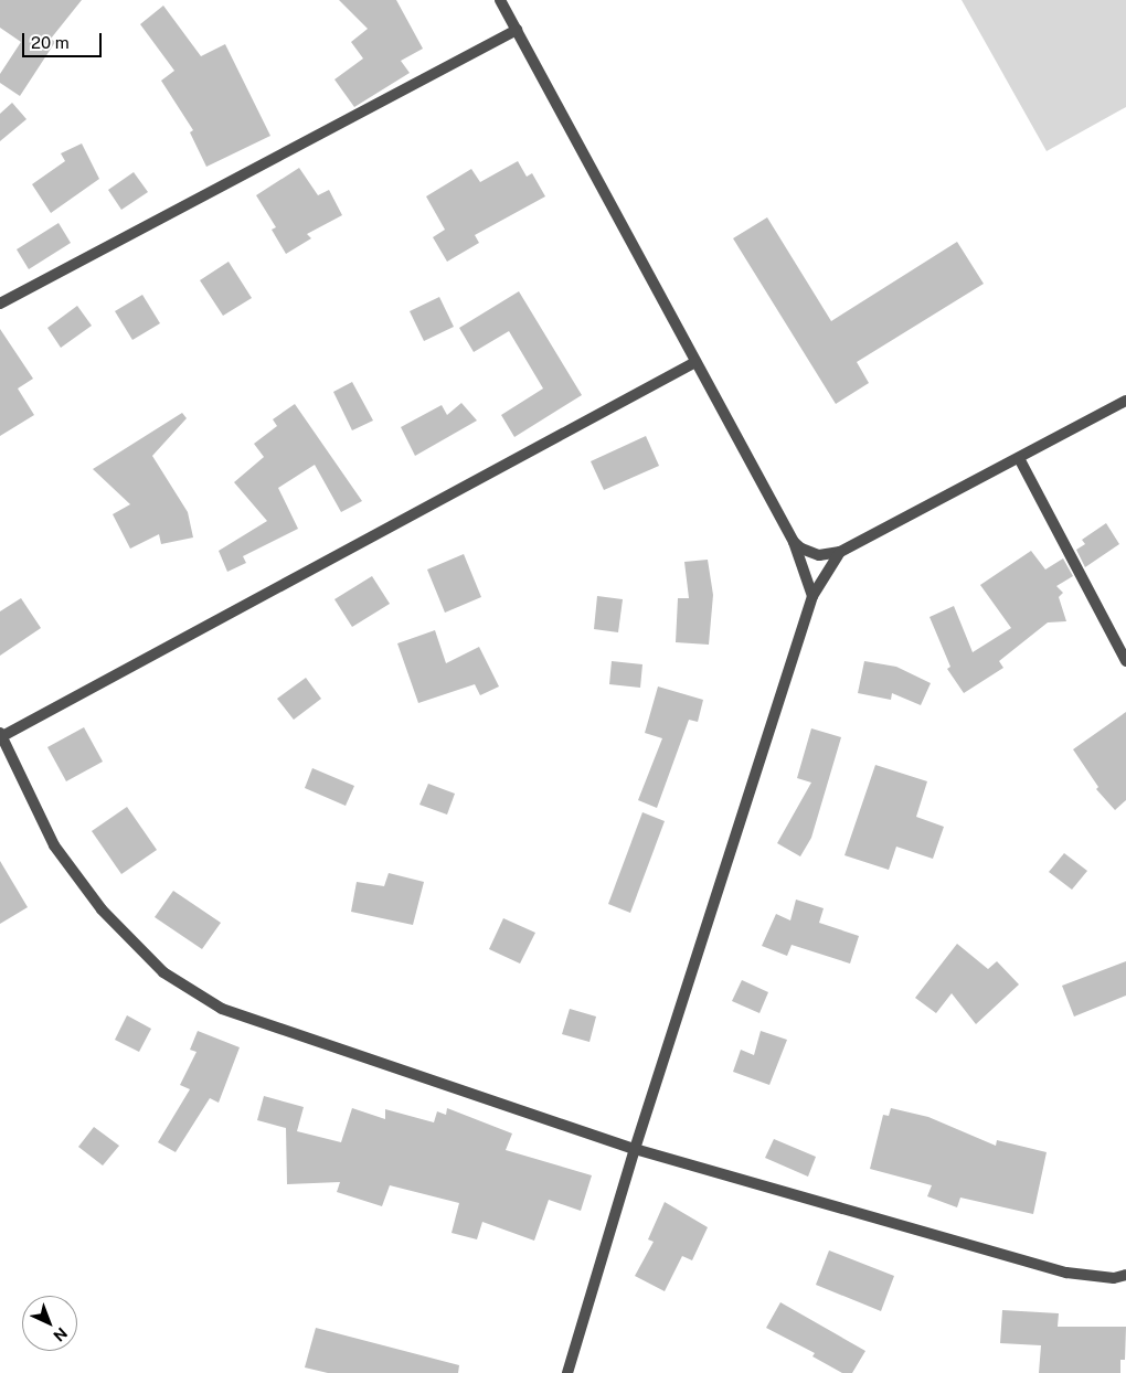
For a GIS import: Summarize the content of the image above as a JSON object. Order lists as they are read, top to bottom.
{
  "scale_bar": "20 m",
  "north": "bottom right"
}
